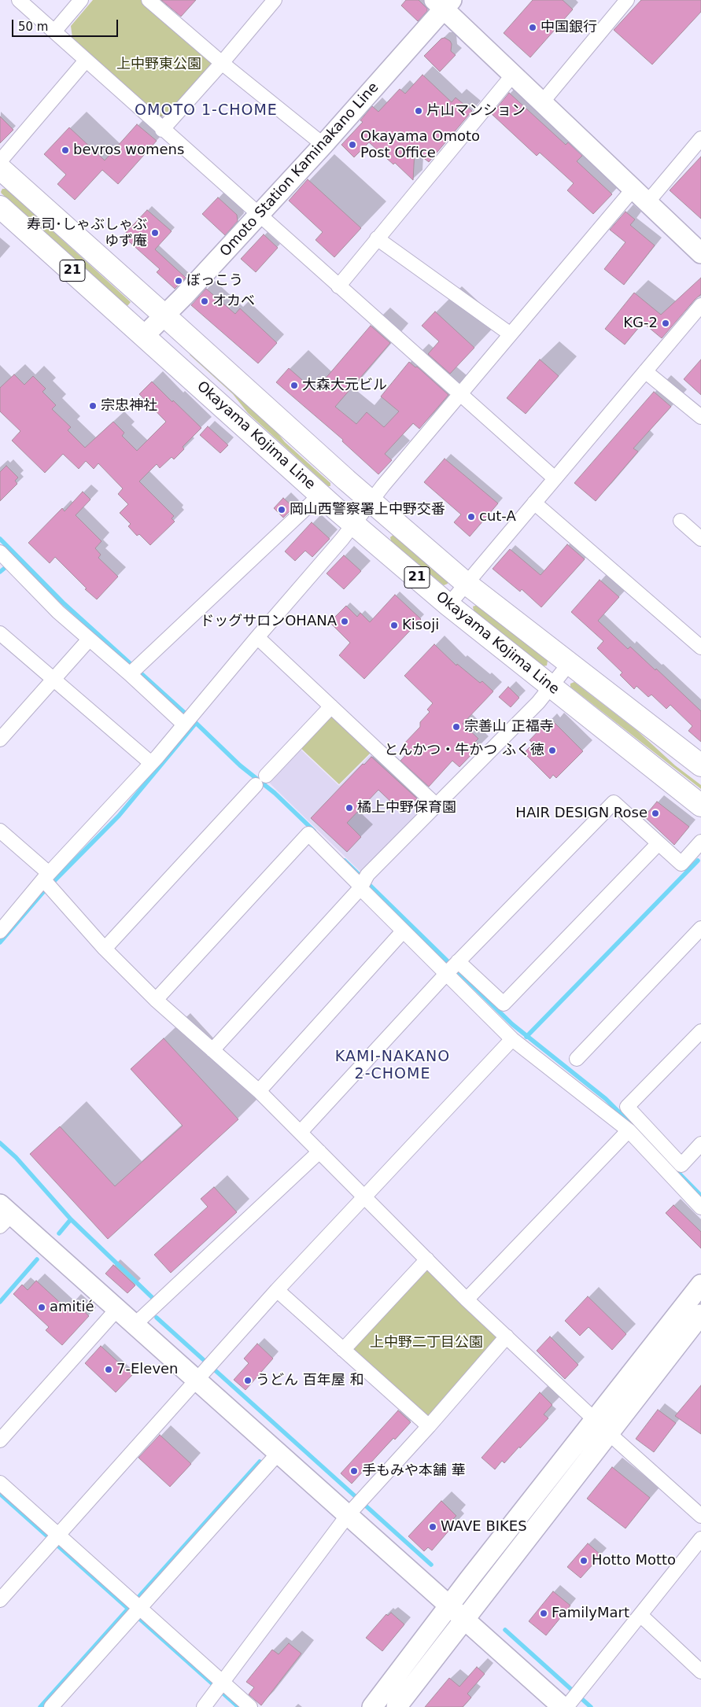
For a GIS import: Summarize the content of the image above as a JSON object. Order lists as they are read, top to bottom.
{
  "streets": {
    "main road": ["21", "Okayama Kojima Line"],
    "street": ["Omoto Station Kaminakano Line"]
  },
  "crossings": [
    ["Omoto Station Kaminakano Line", "Okayama Kojima Line"]
  ],
  "districts": ["OMOTO 1-CHOME", "KAMI-NAKANO 2-CHOME"],
  "parks": ["上中野東公園", "上中野二丁目公園"],
  "places": [
    "中国銀行",
    "片山マンション",
    "Okayama Omoto Post Office",
    "bevros womens",
    "寿司･しゃぶしゃぶ ゆず庵",
    "ぼっこう",
    "オカベ",
    "KG-2",
    "大森大元ビル",
    "宗忠神社",
    "岡山西警察署上中野交番",
    "cut-A",
    "ドッグサロンOHANA",
    "Kisoji",
    "宗善山 正福寺",
    "とんかつ・牛かつ ふく徳",
    "橘上中野保育園",
    "HAIR DESIGN Rose",
    "amitié",
    "7-Eleven",
    "うどん 百年屋 和",
    "手もみや本舗 華",
    "WAVE BIKES",
    "Hotto Motto",
    "FamilyMart"
  ],
  "scale_bar": "50 m"
}
